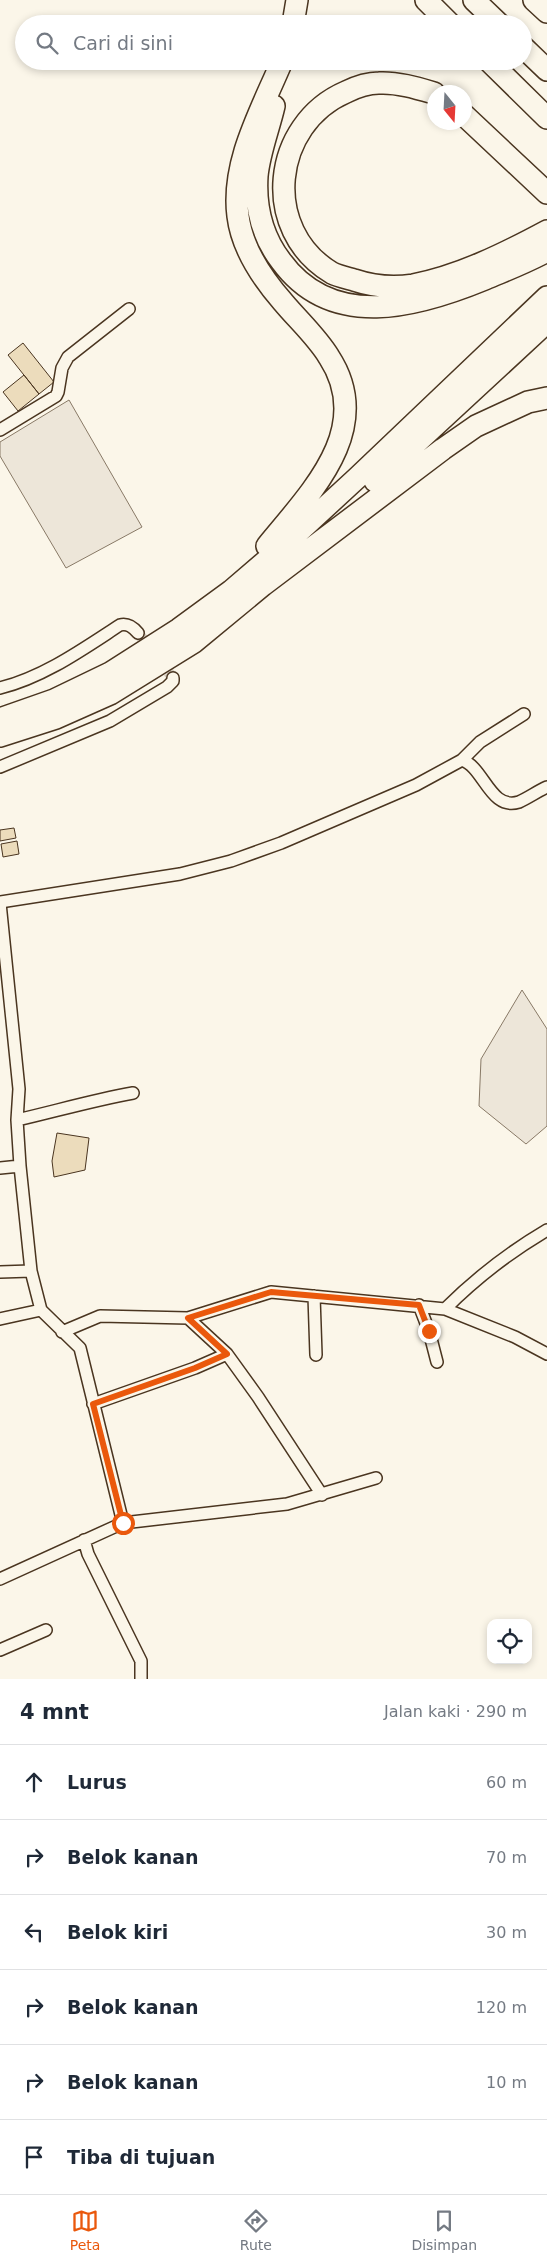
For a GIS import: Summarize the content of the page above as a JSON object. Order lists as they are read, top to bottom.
{
  "north": "bottom",
  "page": {
    "search": "Cari di sini",
    "heading": ["4 mnt", "Jalan kaki · 290 m"],
    "list": [
      ["Lurus", "60 m"],
      ["Belok kanan", "70 m"],
      ["Belok kiri", "30 m"],
      ["Belok kanan", "120 m"],
      ["Belok kanan", "10 m"],
      "Tiba di tujuan"
    ],
    "nav": ["Peta", "Rute", "Disimpan"]
  }
}
